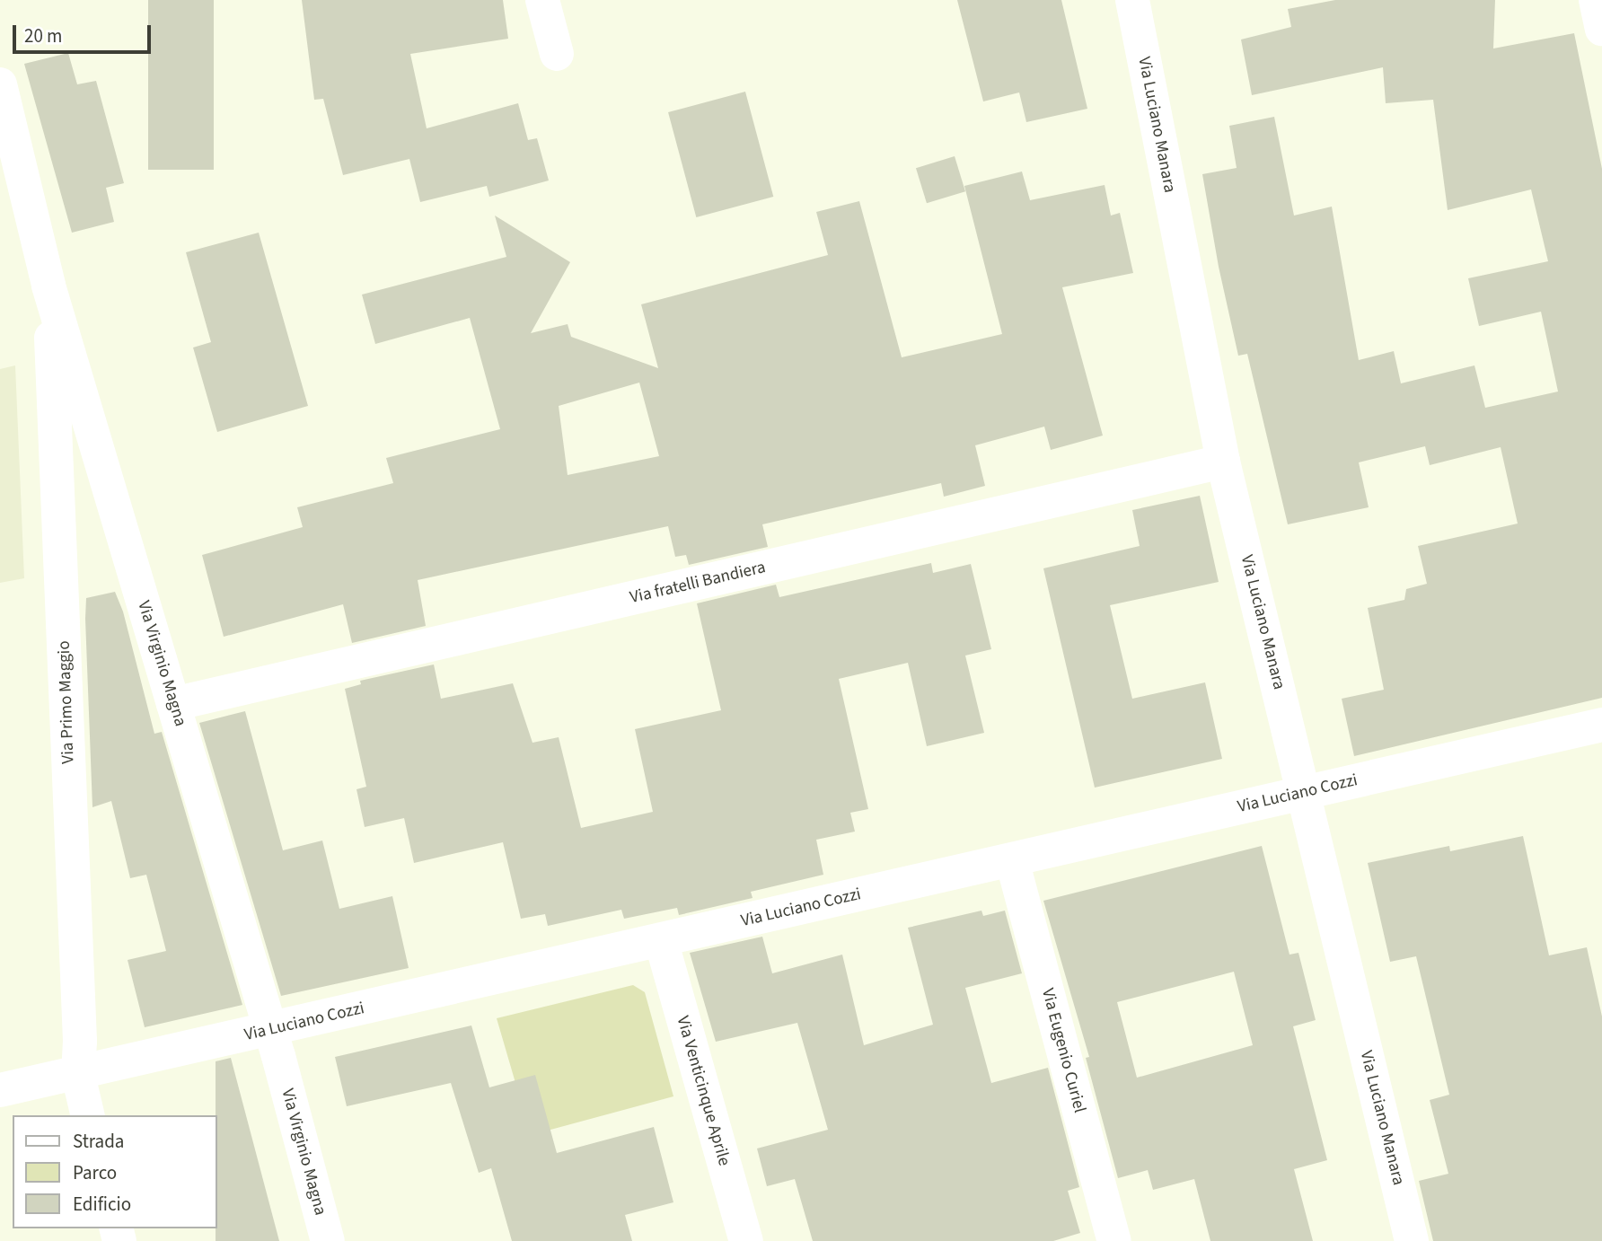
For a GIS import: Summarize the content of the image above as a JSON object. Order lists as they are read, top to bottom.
{
  "streets": {
    "street": [
      "Via Luciano Manara",
      "Via fratelli Bandiera",
      "Via Virginio Magna",
      "Via Primo Maggio",
      "Via Luciano Cozzi",
      "Via Eugenio Curiel",
      "Via Venticinque Aprile"
    ]
  },
  "crossings": [
    ["Via Luciano Manara", "Via fratelli Bandiera"],
    ["Via Luciano Manara", "Via Luciano Cozzi"],
    ["Via fratelli Bandiera", "Via Virginio Magna"],
    ["Via Virginio Magna", "Via Primo Maggio"],
    ["Via Virginio Magna", "Via Luciano Cozzi"],
    ["Via Primo Maggio", "Via Luciano Cozzi"],
    ["Via Luciano Cozzi", "Via Eugenio Curiel"],
    ["Via Luciano Cozzi", "Via Venticinque Aprile"]
  ],
  "legend": ["Strada", "Parco", "Edificio"],
  "scale_bar": "20 m"
}
